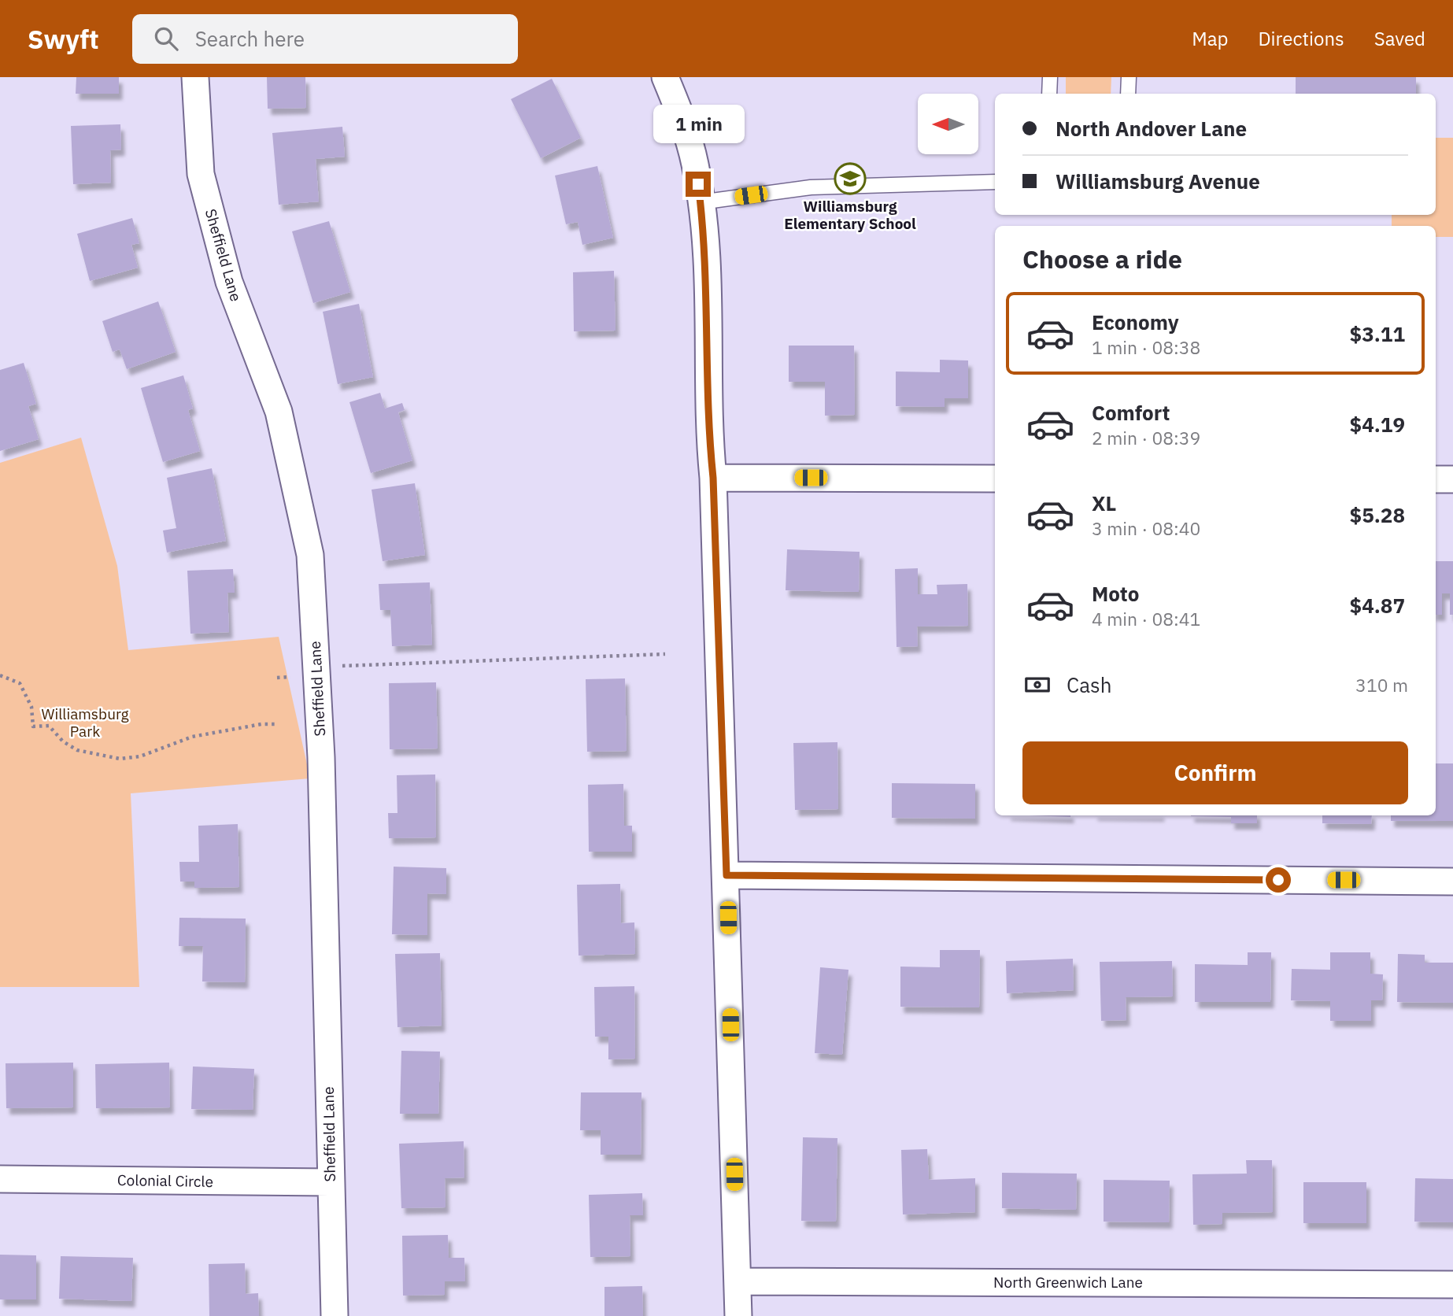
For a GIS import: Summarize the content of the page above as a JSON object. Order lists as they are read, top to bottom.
{
  "streets": {
    "street": ["Sheffield Lane", "Colonial Circle", "North Greenwich Lane"]
  },
  "crossings": [
    ["Sheffield Lane", "Colonial Circle"]
  ],
  "parks": ["Williamsburg Park"],
  "places": {
    "school or university": ["Williamsburg Elementary School"]
  },
  "north": "left",
  "page": {
    "header": "Swyft",
    "search": "Search here",
    "nav": ["Map", "Directions", "Saved"],
    "banner": ["North Andover Lane", "Williamsburg Avenue"],
    "bubble": "1 min",
    "heading": "Choose a ride",
    "list": [
      {
        "name": "Economy",
        "note": "1 min · 08:38",
        "value": "$3.11"
      },
      {
        "name": "Comfort",
        "note": "2 min · 08:39",
        "value": "$4.19"
      },
      {
        "name": "XL",
        "note": "3 min · 08:40",
        "value": "$5.28"
      },
      {
        "name": "Moto",
        "note": "4 min · 08:41",
        "value": "$4.87"
      }
    ],
    "pay": ["Cash", "310 m"],
    "buttons": "Confirm"
  }
}
